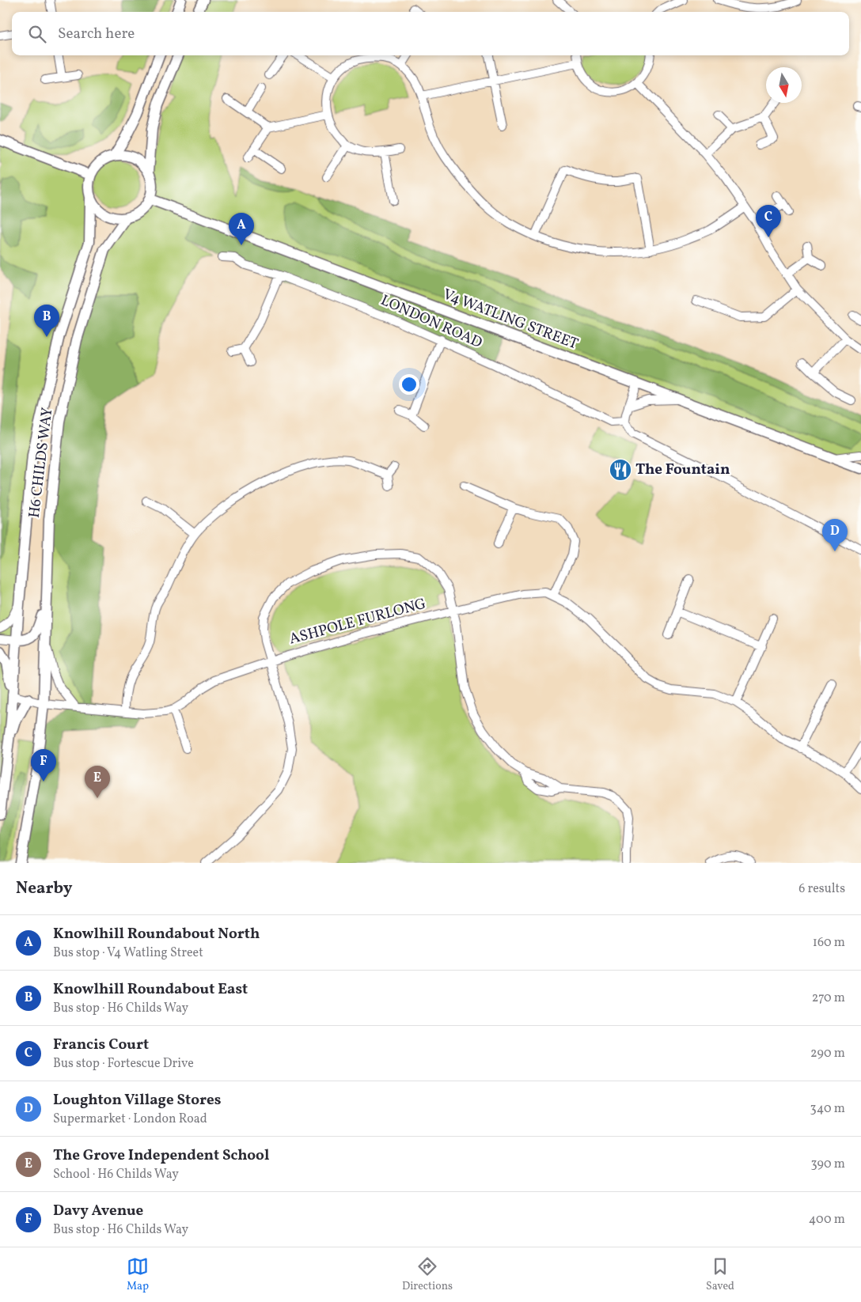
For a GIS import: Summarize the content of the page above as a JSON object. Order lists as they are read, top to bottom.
{
  "streets": {
    "street": [
      "V4 WATLING STREET",
      "LONDON ROAD",
      "H6 CHILDS WAY",
      "ASHPOLE FURLONG"
    ]
  },
  "crossings": [
    ["V4 WATLING STREET", "H6 CHILDS WAY"],
    ["H6 CHILDS WAY", "ASHPOLE FURLONG"]
  ],
  "places": {
    "restaurant": ["The Fountain"]
  },
  "north": "bottom",
  "page": {
    "search": "Search here",
    "pins": [
      "C",
      "A",
      "B",
      "D",
      "F",
      "E"
    ],
    "heading": ["Nearby", "6 results"],
    "list": [
      {
        "mark": "A",
        "name": "Knowlhill Roundabout North",
        "note": "Bus stop · V4 Watling Street",
        "value": "160 m"
      },
      {
        "mark": "B",
        "name": "Knowlhill Roundabout East",
        "note": "Bus stop · H6 Childs Way",
        "value": "270 m"
      },
      {
        "mark": "C",
        "name": "Francis Court",
        "note": "Bus stop · Fortescue Drive",
        "value": "290 m"
      },
      {
        "mark": "D",
        "name": "Loughton Village Stores",
        "note": "Supermarket · London Road",
        "value": "340 m"
      },
      {
        "mark": "E",
        "name": "The Grove Independent School",
        "note": "School · H6 Childs Way",
        "value": "390 m"
      },
      {
        "mark": "F",
        "name": "Davy Avenue",
        "note": "Bus stop · H6 Childs Way",
        "value": "400 m"
      }
    ],
    "nav": ["Map", "Directions", "Saved"]
  }
}
